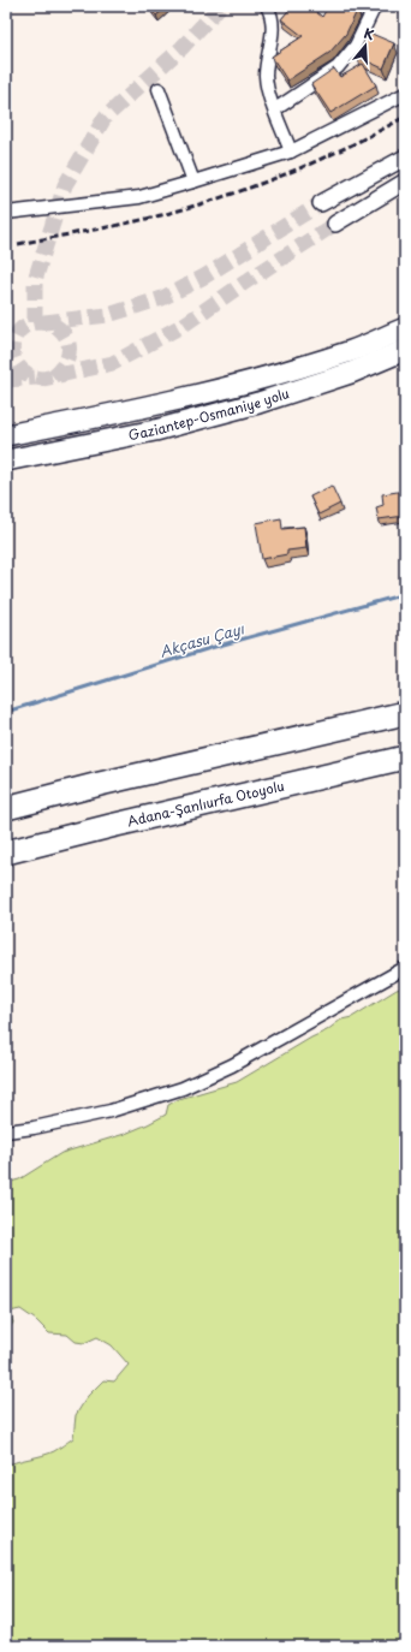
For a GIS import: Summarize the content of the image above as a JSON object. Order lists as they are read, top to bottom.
{
  "streets": {
    "highway": ["Gaziantep-Osmaniye yolu", "Adana-Şanlıurfa Otoyolu"]
  },
  "water": ["Akçasu Çayı"],
  "north": "top"
}
